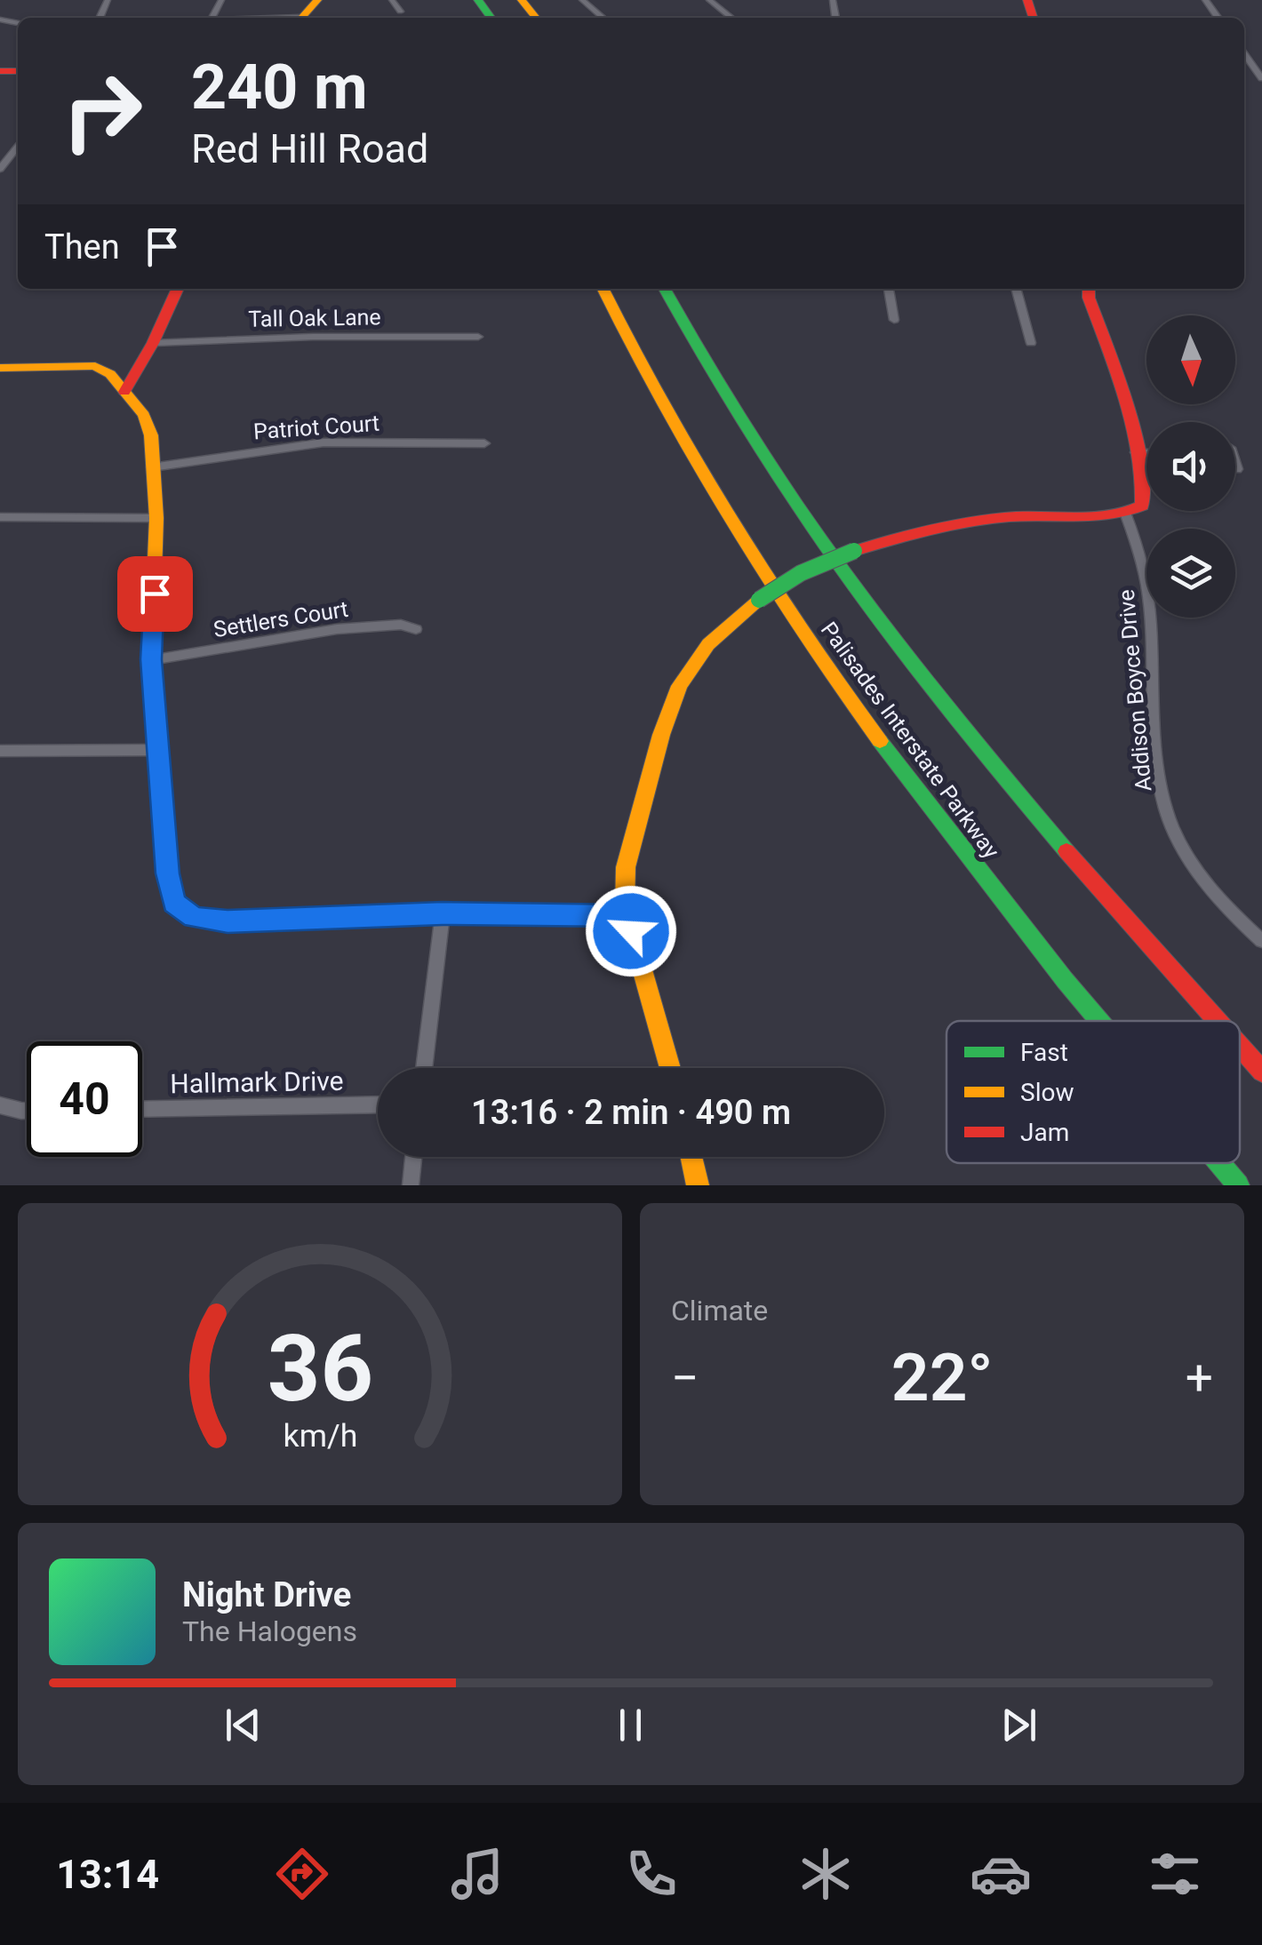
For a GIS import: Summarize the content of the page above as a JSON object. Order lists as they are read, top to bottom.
{
  "streets": {
    "main road": ["Palisades Interstate Parkway"],
    "street": [
      "Tall Oak Lane",
      "Patriot Court",
      "Settlers Court",
      "Addison Boyce Drive",
      "Hallmark Drive"
    ]
  },
  "legend": ["Fast", "Slow", "Jam"],
  "north": "bottom",
  "page": {
    "turn": ["240 m", "Red Hill Road"],
    "then": "Then",
    "limit": "40",
    "trip": "13:16 · 2 min · 490 m",
    "tile": "Climate",
    "heat": ["−", "22°", "+"],
    "song": ["Night Drive", "The Halogens"],
    "tabs": "13:14",
    "gauge": ["36", "km/h"]
  }
}
